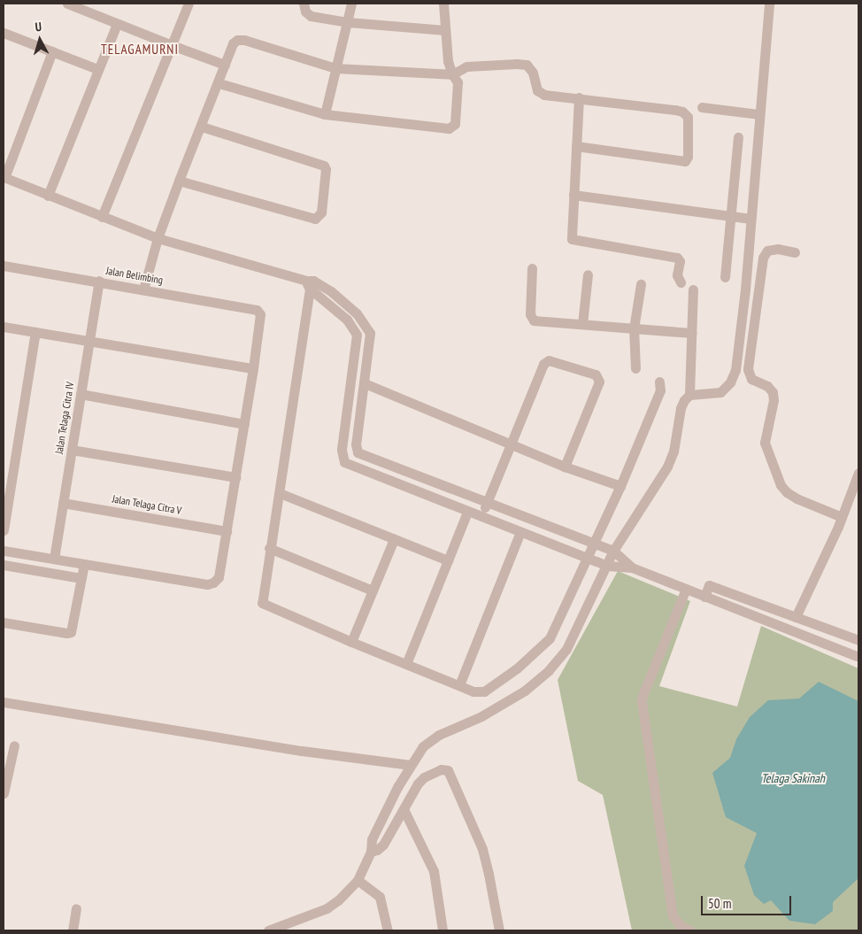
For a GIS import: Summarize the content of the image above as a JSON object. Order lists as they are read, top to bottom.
{
  "streets": {
    "street": ["Jalan Belimbing", "Jalan Telaga Citra IV", "Jalan Telaga Citra V"]
  },
  "crossings": [
    ["Jalan Belimbing", "Jalan Telaga Citra IV"],
    ["Jalan Telaga Citra IV", "Jalan Telaga Citra V"]
  ],
  "districts": ["TELAGAMURNI"],
  "water": ["Telaga Sakinah"],
  "scale_bar": "50 m",
  "north": "top"
}
